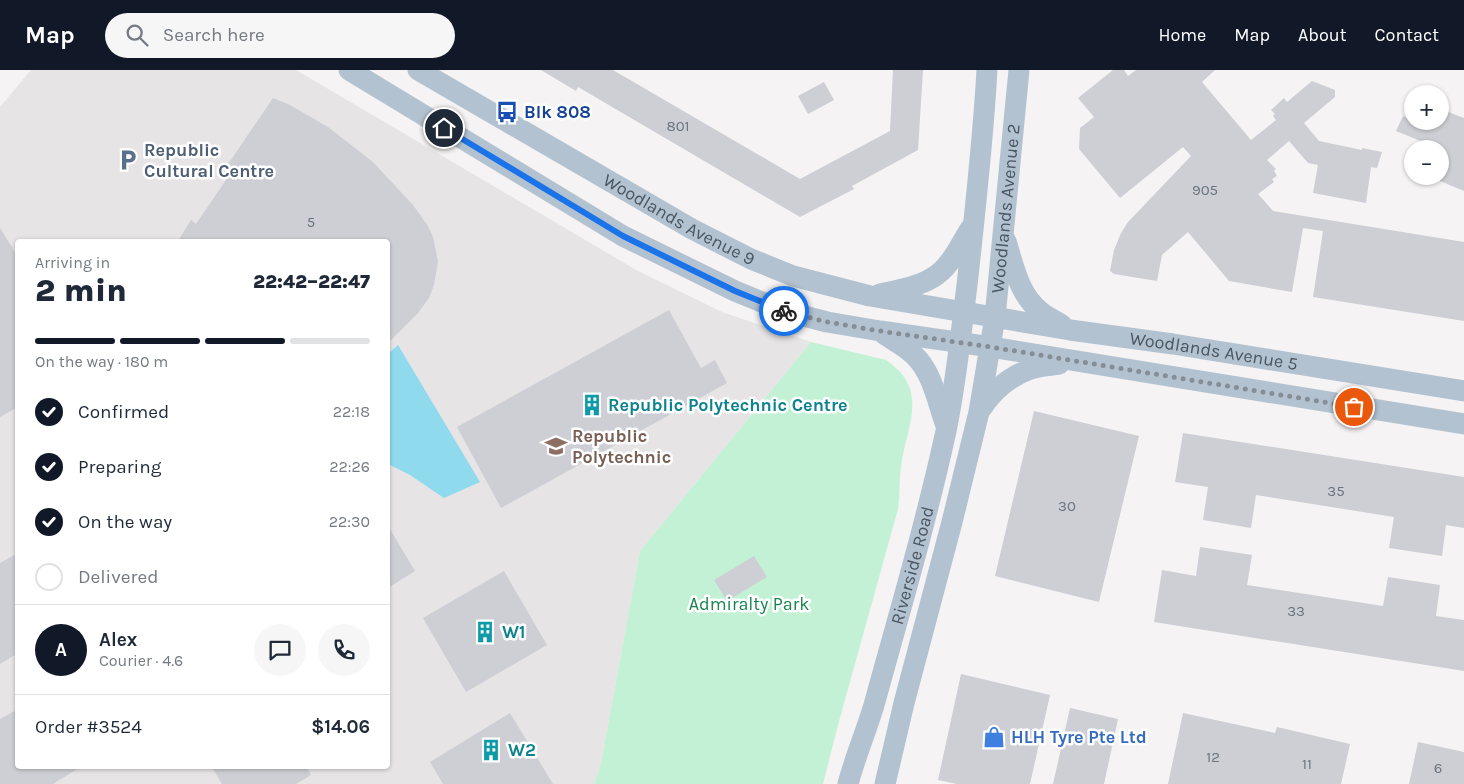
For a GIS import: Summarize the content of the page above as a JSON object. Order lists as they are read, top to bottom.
{
  "streets": {
    "main road": [
      "Woodlands Avenue 2",
      "Woodlands Avenue 9",
      "Woodlands Avenue 5",
      "Riverside Road"
    ]
  },
  "crossings": [
    ["Woodlands Avenue 2", "Woodlands Avenue 9"],
    ["Woodlands Avenue 2", "Woodlands Avenue 5"],
    ["Woodlands Avenue 2", "Riverside Road"],
    ["Woodlands Avenue 9", "Woodlands Avenue 5"],
    ["Woodlands Avenue 5", "Riverside Road"]
  ],
  "parks": ["Admiralty Park"],
  "places": {
    "bus stop": ["Blk 808"],
    "parking": ["Republic Cultural Centre"],
    "building": ["Republic Polytechnic Centre", "W1", "W2"],
    "school or university": ["Republic Polytechnic"],
    "shop": ["HLH Tyre Pte Ltd"]
  },
  "house_numbers": [
    "801",
    "905",
    "5",
    "35",
    "30",
    "33",
    "12",
    "11",
    "6"
  ],
  "page": {
    "header": "Map",
    "search": "Search here",
    "nav": [
      "Home",
      "Map",
      "About",
      "Contact"
    ],
    "map_buttons": ["+", "−"],
    "heading": ["2 min", "Arriving in", "22:42–22:47"],
    "panel": [
      "Alex",
      "Courier · 4.6",
      "Order #3524",
      "$14.06"
    ],
    "bar": "On the way · 180 m",
    "list": [
      ["Confirmed", "22:18"],
      ["Preparing", "22:26"],
      ["On the way", "22:30"],
      "Delivered"
    ],
    "round": "A"
  }
}
